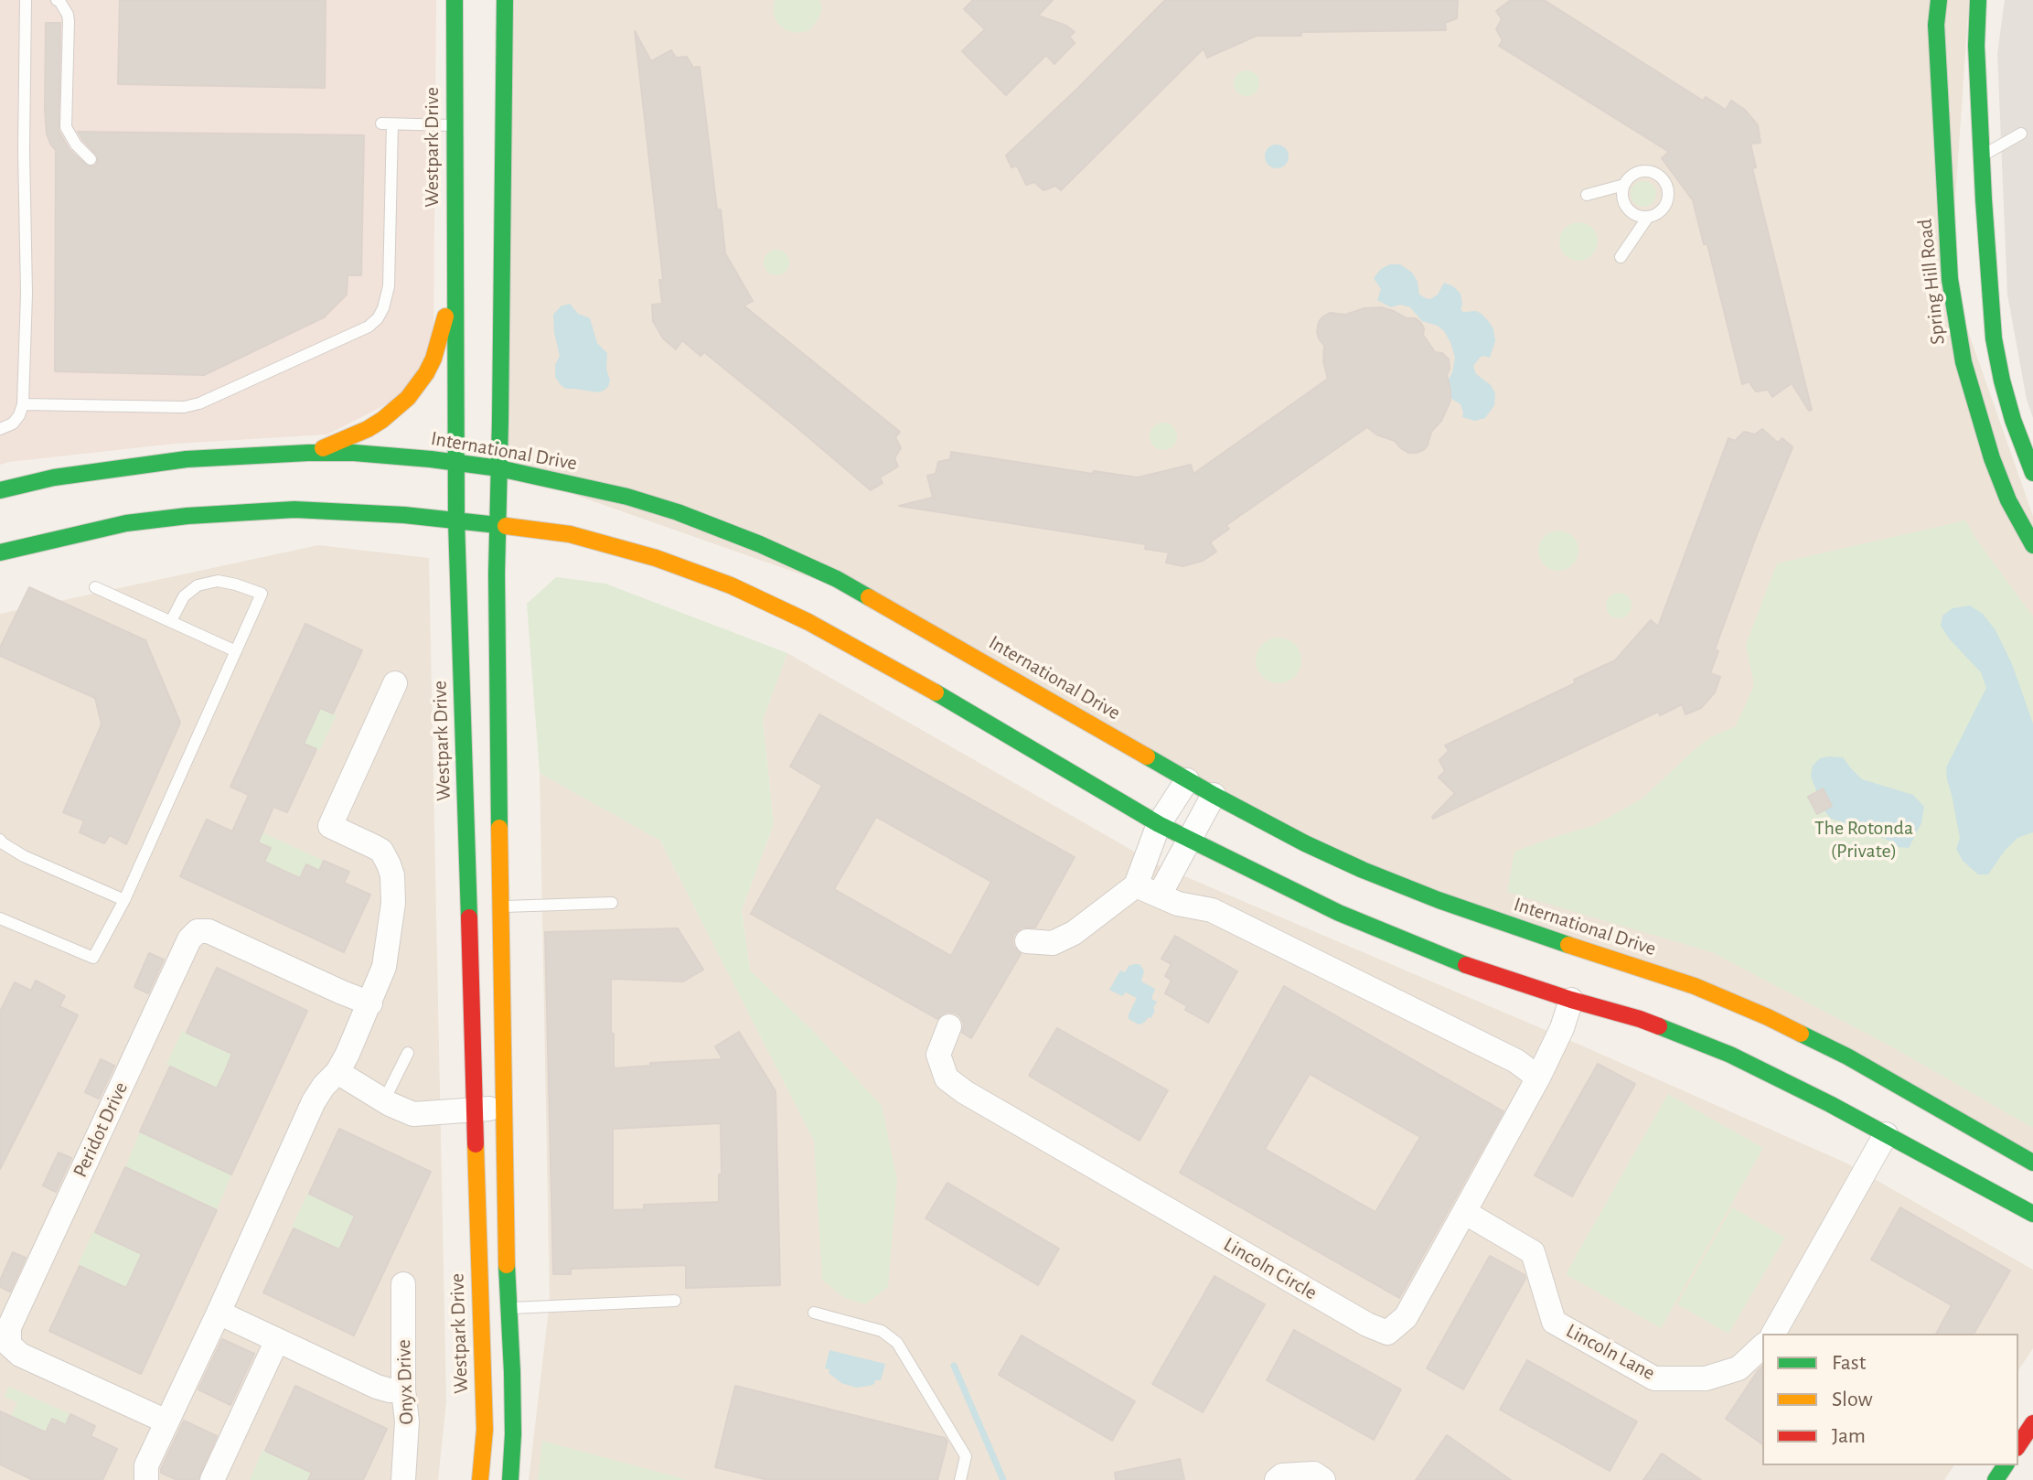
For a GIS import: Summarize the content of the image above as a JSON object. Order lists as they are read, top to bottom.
{
  "streets": {
    "main road": ["Westpark Drive", "Spring Hill Road", "International Drive"],
    "street": [
      "Peridot Drive",
      "Lincoln Circle",
      "Lincoln Lane",
      "Onyx Drive"
    ]
  },
  "crossings": [
    ["Westpark Drive", "International Drive"],
    ["Lincoln Circle", "Lincoln Lane"]
  ],
  "parks": ["The Rotonda (Private)"],
  "legend": ["Fast", "Slow", "Jam"]
}
